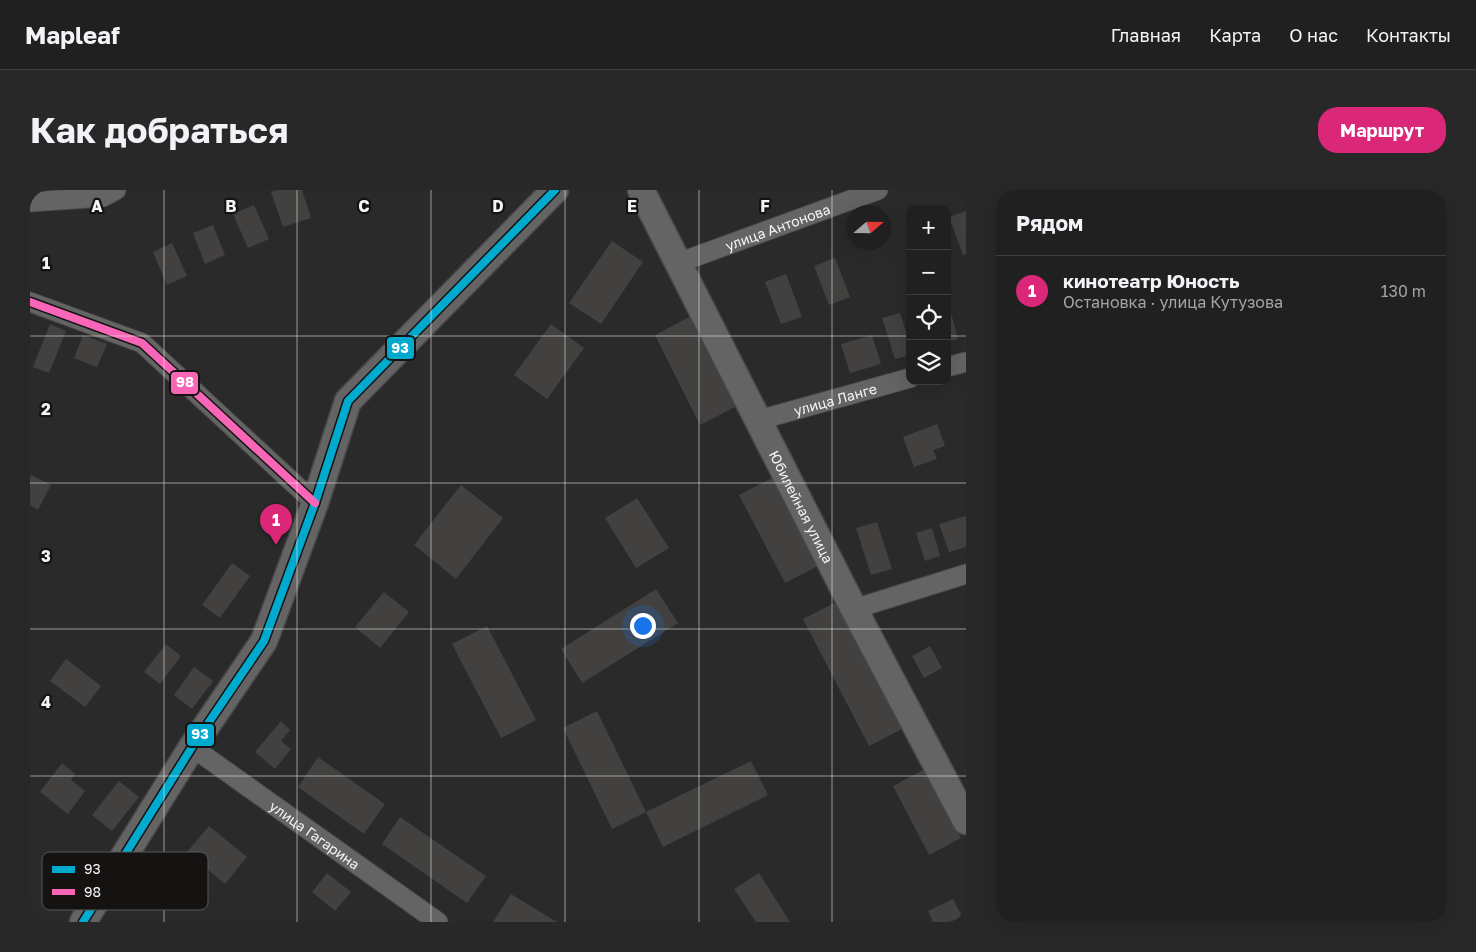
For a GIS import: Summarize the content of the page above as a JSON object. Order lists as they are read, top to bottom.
{
  "streets": {
    "street": [
      "улица Антонова",
      "улица Ланге",
      "Юбилейная улица",
      "улица Гагарина"
    ]
  },
  "crossings": [
    ["улица Антонова", "Юбилейная улица"],
    ["улица Ланге", "Юбилейная улица"]
  ],
  "lines": ["transit line 93", "transit line 98"],
  "legend": ["93", "98"],
  "north": "right",
  "page": {
    "header": "Mapleaf",
    "nav": [
      "Главная",
      "Карта",
      "О нас",
      "Контакты"
    ],
    "buttons": "Маршрут",
    "title": "Как добраться",
    "heading": "Рядом",
    "map_buttons": ["+", "−"],
    "list": [
      {
        "mark": "1",
        "name": "кинотеатр Юность",
        "note": "Остановка · улица Кутузова",
        "value": "130 m"
      }
    ],
    "pins": "1"
  },
  "grid": {
    "columns": [
      "A",
      "B",
      "C",
      "D",
      "E",
      "F"
    ],
    "rows": [
      "1",
      "2",
      "3",
      "4"
    ]
  }
}
